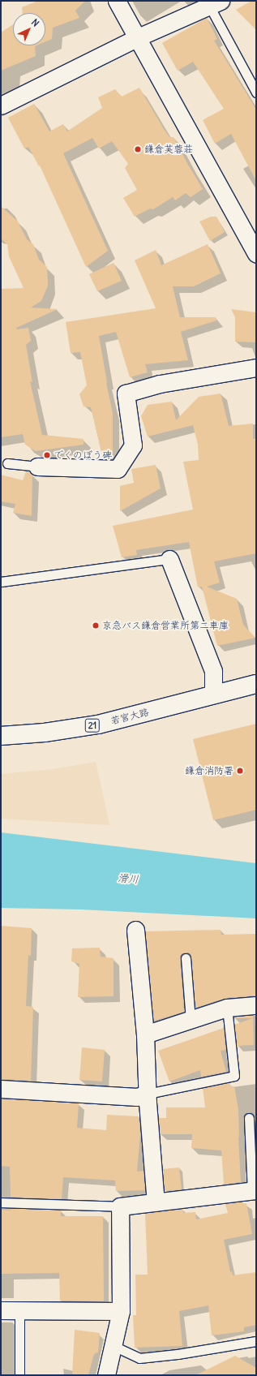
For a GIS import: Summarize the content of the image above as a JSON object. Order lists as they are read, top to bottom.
{
  "streets": {
    "main road": ["若宮大路", "21"]
  },
  "water": ["滑川"],
  "places": [
    "鎌倉芙蓉荘",
    "でくのぼう碑",
    "京急バス鎌倉営業所第二車庫",
    "鎌倉消防署"
  ],
  "north": "top right"
}
